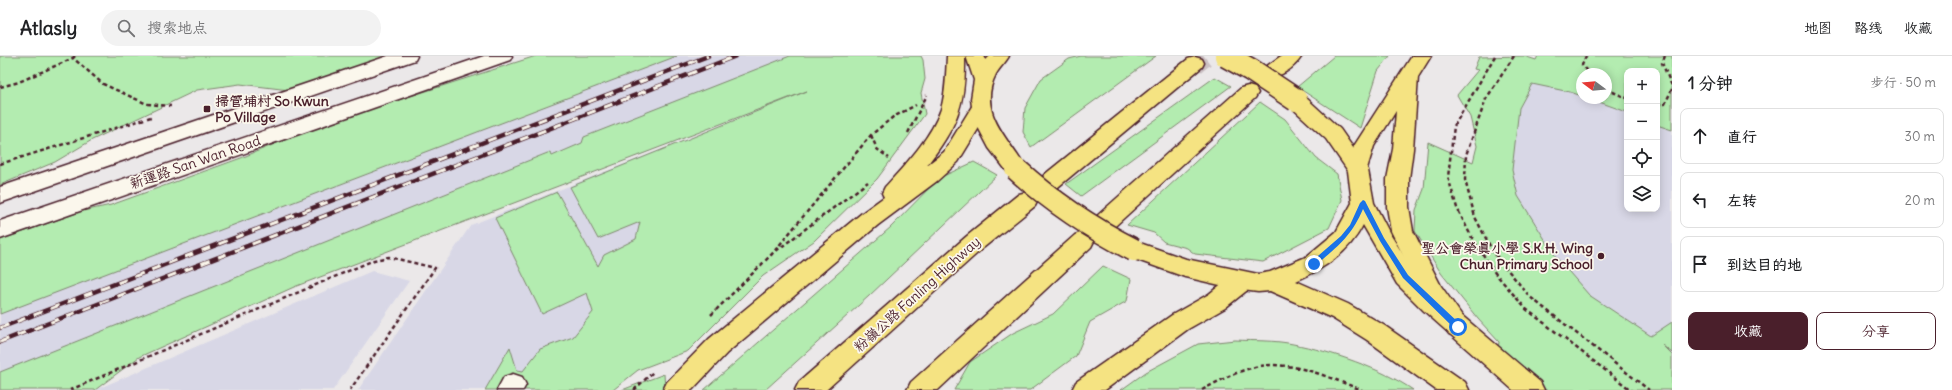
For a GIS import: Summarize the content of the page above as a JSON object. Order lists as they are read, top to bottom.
{
  "streets": {
    "main road": ["粉嶺公路 Fanling Highway"],
    "street": ["新運路 San Wan Road"]
  },
  "places": {
    "transit": ["掃管埔村 So Kwun Po Village"],
    "other": ["聖公會榮真小學 S.K.H. Wing Chun Primary School"]
  },
  "north": "left",
  "page": {
    "header": "Atlasly",
    "search": "搜索地点",
    "nav": ["地图", "路线", "收藏"],
    "heading": ["1 分钟", "步行 · 50 m"],
    "map_buttons": ["+", "−"],
    "list": [
      ["直行", "30 m"],
      ["左转", "20 m"],
      "到达目的地"
    ],
    "buttons": ["收藏", "分享"]
  }
}
